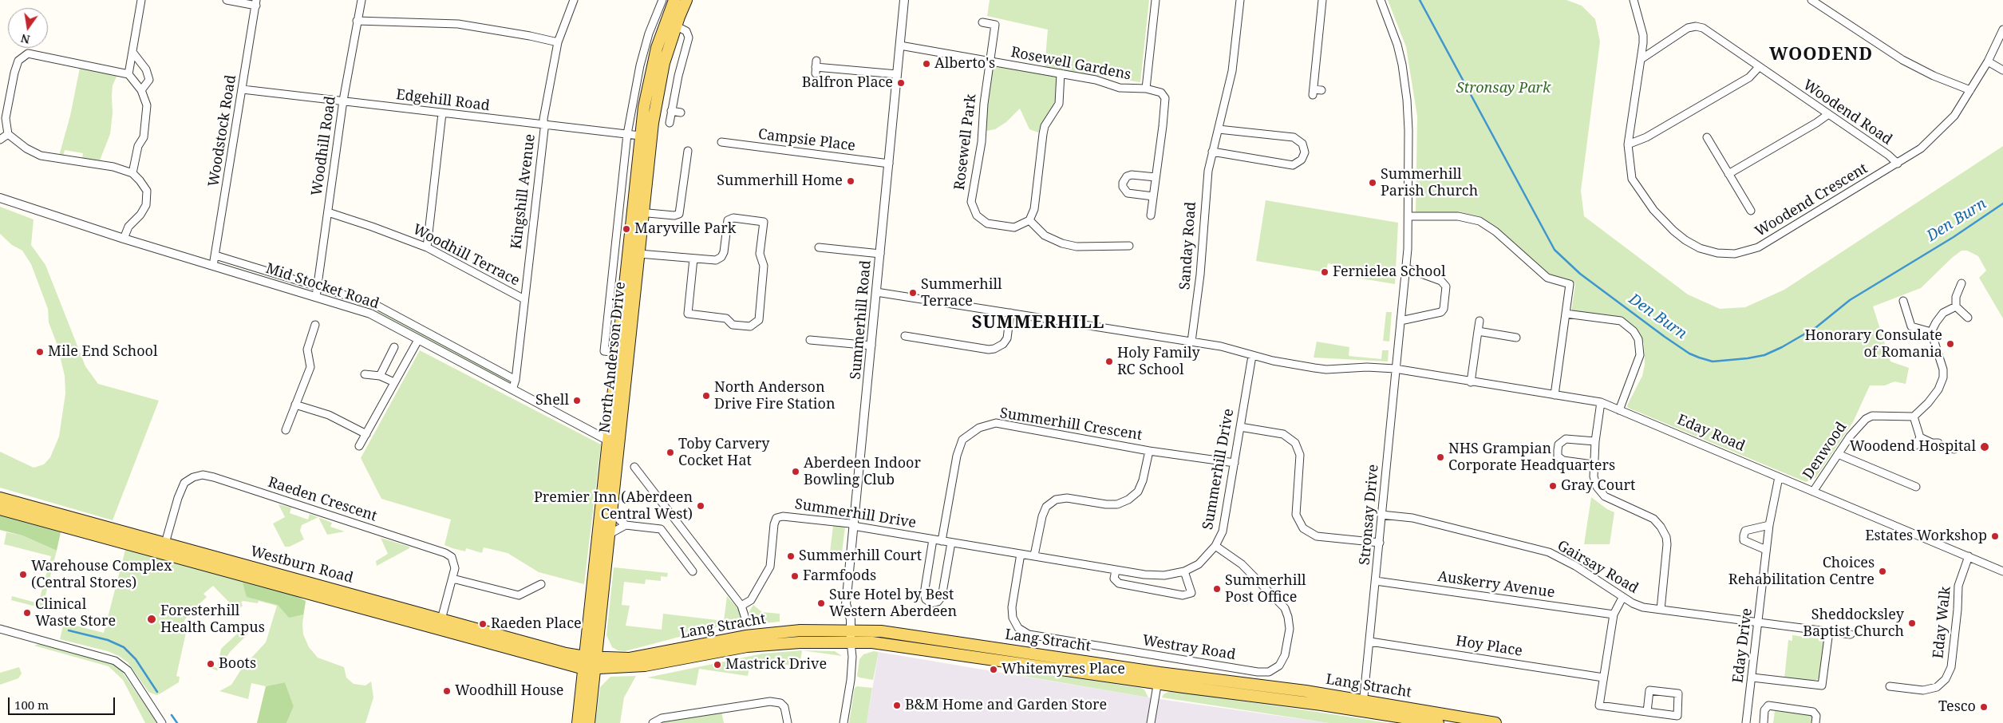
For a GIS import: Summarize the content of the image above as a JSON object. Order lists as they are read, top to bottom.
{
  "streets": {
    "main road": ["North Anderson Drive", "Westburn Road", "Lang Stracht"],
    "street": [
      "Rosewell Gardens",
      "Edgehill Road",
      "Woodend Road",
      "Woodstock Road",
      "Campsie Place",
      "Rosewell Park",
      "Woodhill Road",
      "Kingshill Avenue",
      "Woodend Crescent",
      "Sanday Road",
      "Woodhill Terrace",
      "Mid Stocket Road",
      "Summerhill Road",
      "Summerhill Crescent",
      "Eday Road",
      "Denwood",
      "Summerhill Drive",
      "Raeden Crescent",
      "Stronsay Drive",
      "Gairsay Road",
      "Auskerry Avenue",
      "Eday Walk",
      "Eday Drive",
      "Hoy Place",
      "Westray Road"
    ]
  },
  "crossings": [
    ["Rosewell Gardens", "Rosewell Park"],
    ["Rosewell Gardens", "Summerhill Road"],
    ["Edgehill Road", "Woodstock Road"],
    ["Edgehill Road", "Woodhill Road"],
    ["Edgehill Road", "Kingshill Avenue"],
    ["Edgehill Road", "North Anderson Drive"],
    ["Woodend Road", "Woodend Crescent"],
    ["Woodstock Road", "Mid Stocket Road"],
    ["Campsie Place", "Summerhill Road"],
    ["Woodhill Road", "Woodhill Terrace"],
    ["Woodhill Road", "Mid Stocket Road"],
    ["Kingshill Avenue", "Woodhill Terrace"],
    ["Kingshill Avenue", "Mid Stocket Road"],
    ["Mid Stocket Road", "North Anderson Drive"],
    ["Summerhill Road", "Summerhill Drive"],
    ["Summerhill Road", "Lang Stracht"],
    ["North Anderson Drive", "Westburn Road"],
    ["North Anderson Drive", "Lang Stracht"],
    ["Summerhill Crescent", "Summerhill Drive"],
    ["Eday Road", "Denwood"],
    ["Eday Road", "Summerhill Drive"],
    ["Eday Road", "Stronsay Drive"],
    ["Eday Road", "Eday Walk"],
    ["Eday Road", "Eday Drive"],
    ["Summerhill Drive", "Westray Road"],
    ["Raeden Crescent", "Westburn Road"],
    ["Stronsay Drive", "Gairsay Road"],
    ["Stronsay Drive", "Auskerry Avenue"],
    ["Stronsay Drive", "Lang Stracht"],
    ["Stronsay Drive", "Hoy Place"],
    ["Westburn Road", "Lang Stracht"],
    ["Gairsay Road", "Eday Drive"]
  ],
  "districts": ["WOODEND", "SUMMERHILL"],
  "water": ["Den Burn"],
  "parks": ["Stronsay Park"],
  "places": [
    "Alberto's",
    "Balfron Place",
    "Summerhill Home",
    "Summerhill Parish Church",
    "Maryville Park",
    "Fernielea School",
    "Summerhill Terrace",
    "Honorary Consulate of Romania",
    "Mile End School",
    "Holy Family RC School",
    "North Anderson Drive Fire Station",
    "Shell",
    "Woodend Hospital",
    "Toby Carvery Cocket Hat",
    "NHS Grampian Corporate Headquarters",
    "Aberdeen Indoor Bowling Club",
    "Gray Court",
    "Premier Inn (Aberdeen Central West)",
    "Estates Workshop",
    "Summerhill Court",
    "Choices Rehabilitation Centre",
    "Warehouse Complex (Central Stores)",
    "Farmfoods",
    "Summerhill Post Office",
    "Sure Hotel by Best Western Aberdeen",
    "Clinical Waste Store",
    "Foresterhill Health Campus",
    "Sheddocksley Baptist Church",
    "Raeden Place",
    "Boots",
    "Mastrick Drive",
    "Whitemyres Place",
    "Woodhill House",
    "B&M Home and Garden Store",
    "Tesco"
  ],
  "scale_bar": "100 m",
  "north": "bottom"
}
